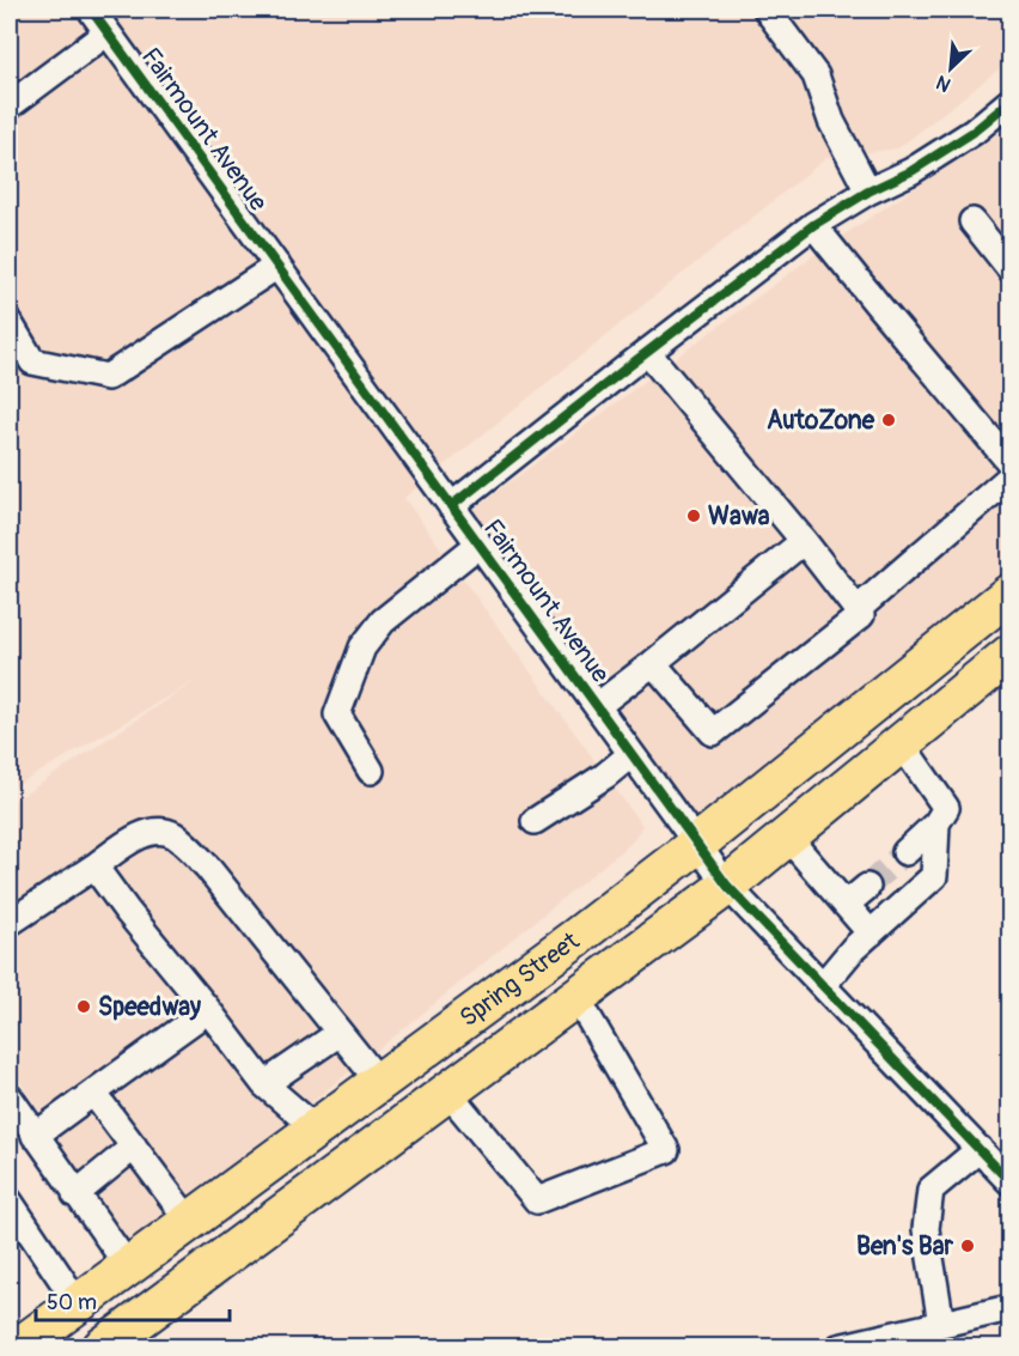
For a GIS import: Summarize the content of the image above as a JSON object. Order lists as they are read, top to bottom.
{
  "streets": {
    "highway": ["Spring Street"],
    "street": ["Fairmount Avenue"]
  },
  "crossings": [
    ["Fairmount Avenue", "Spring Street"]
  ],
  "places": [
    "AutoZone",
    "Wawa",
    "Speedway",
    "Ben's Bar"
  ],
  "scale_bar": "50 m",
  "north": "bottom left"
}
